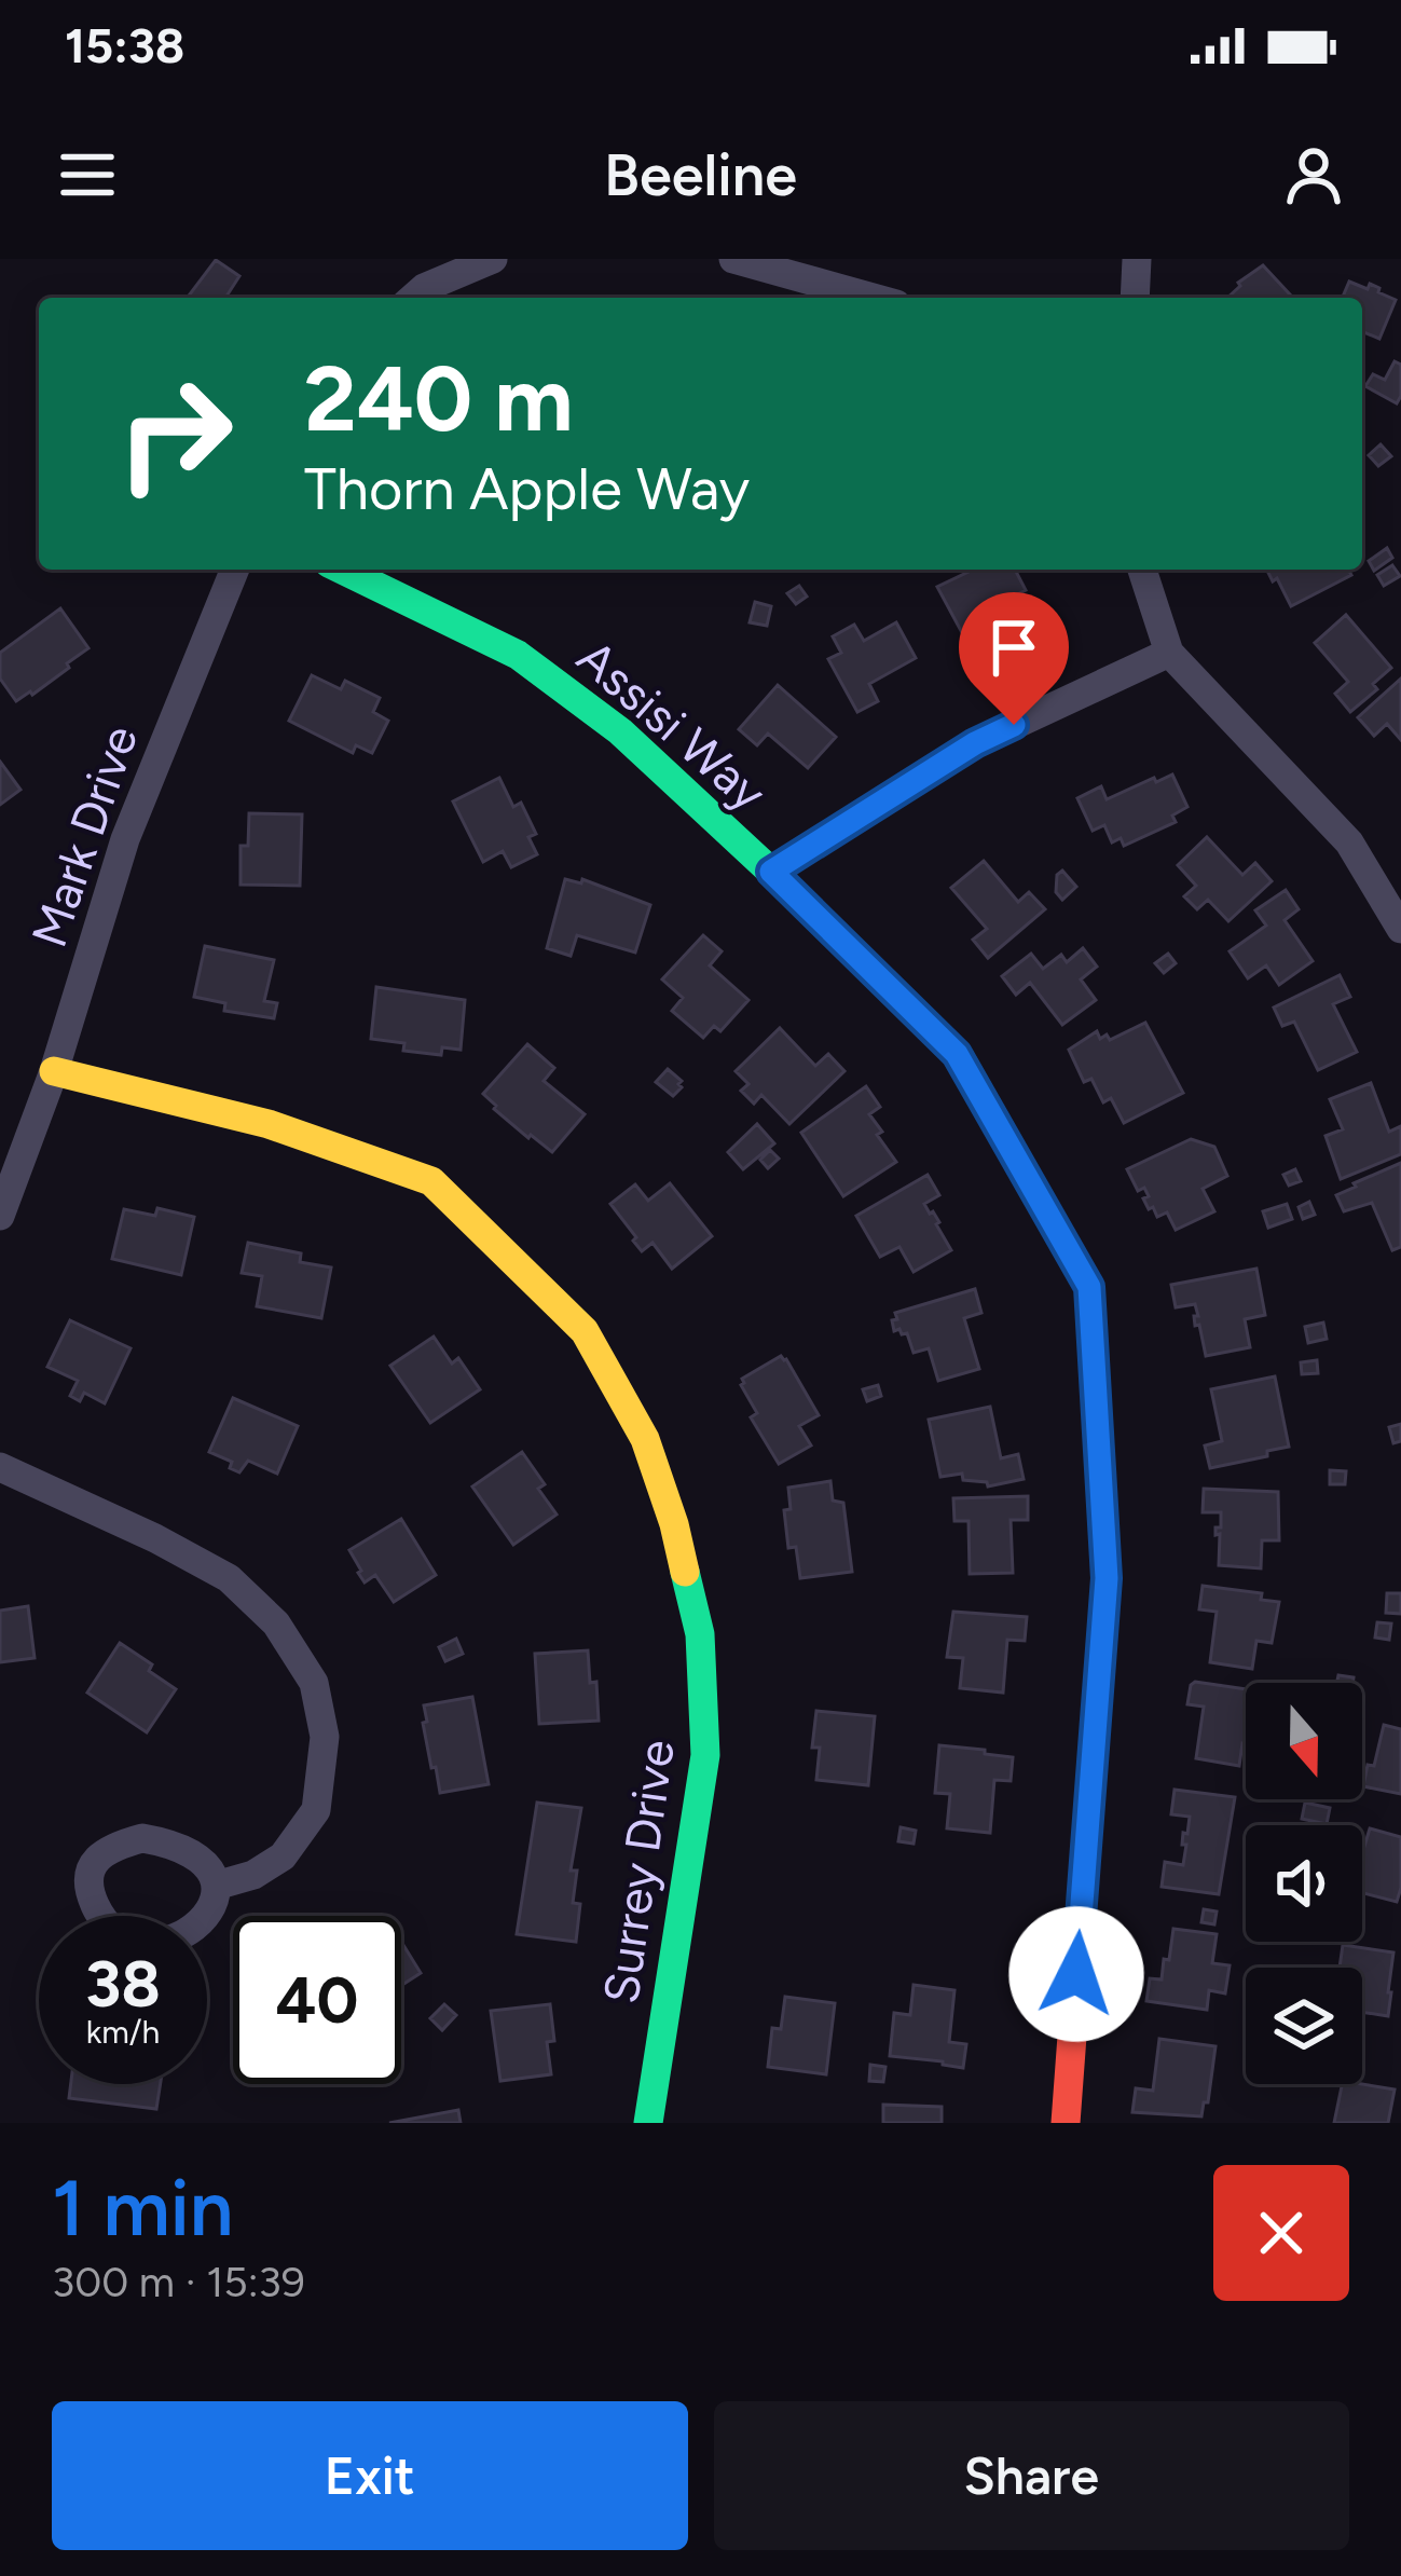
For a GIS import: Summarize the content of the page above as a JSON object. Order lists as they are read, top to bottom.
{
  "streets": {
    "street": ["Assisi Way", "Mark Drive", "Surrey Drive"]
  },
  "crossings": [
    ["Mark Drive", "Surrey Drive"]
  ],
  "north": "bottom",
  "page": {
    "status": "15:38",
    "header": "Beeline",
    "turn": ["240 m", "Thorn Apple Way"],
    "speed": "38 km/h",
    "limit": "40",
    "heading": ["1 min", "300 m · 15:39"],
    "buttons": ["Exit", "Share"]
  }
}
